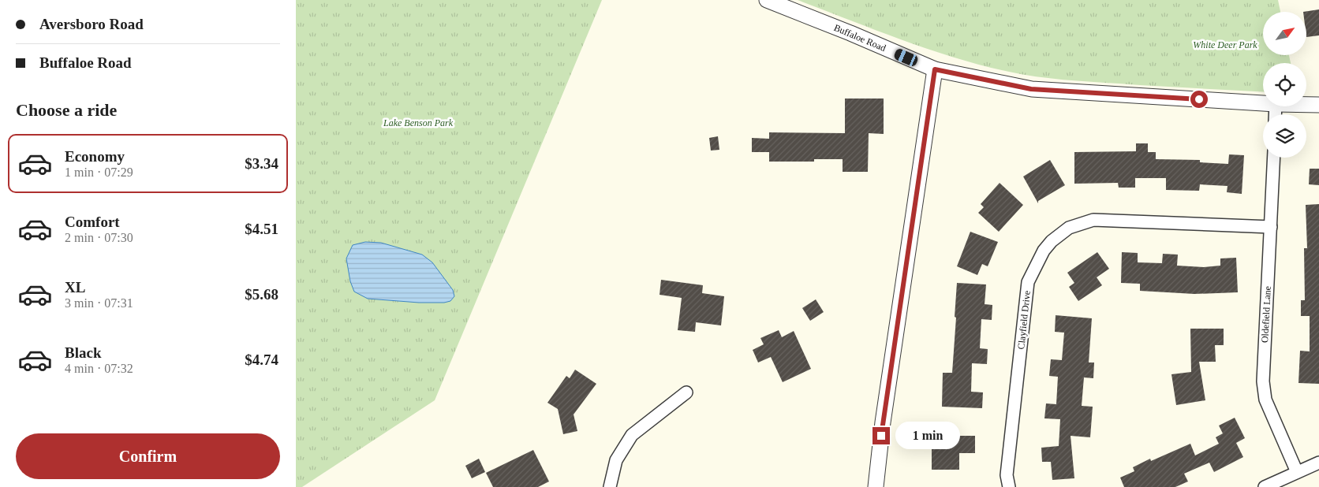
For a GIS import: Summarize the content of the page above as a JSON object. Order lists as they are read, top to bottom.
{
  "streets": {
    "street": ["Buffaloe Road", "Oldefield Lane", "Clayfield Drive"]
  },
  "crossings": [
    ["Oldefield Lane", "Clayfield Drive"]
  ],
  "parks": ["White Deer Park", "Lake Benson Park"],
  "north": "top right",
  "page": {
    "banner": ["Aversboro Road", "Buffaloe Road"],
    "heading": "Choose a ride",
    "list": [
      {
        "name": "Economy",
        "note": "1 min · 07:29",
        "value": "$3.34"
      },
      {
        "name": "Comfort",
        "note": "2 min · 07:30",
        "value": "$4.51"
      },
      {
        "name": "XL",
        "note": "3 min · 07:31",
        "value": "$5.68"
      },
      {
        "name": "Black",
        "note": "4 min · 07:32",
        "value": "$4.74"
      }
    ],
    "bubble": "1 min",
    "buttons": "Confirm"
  }
}
